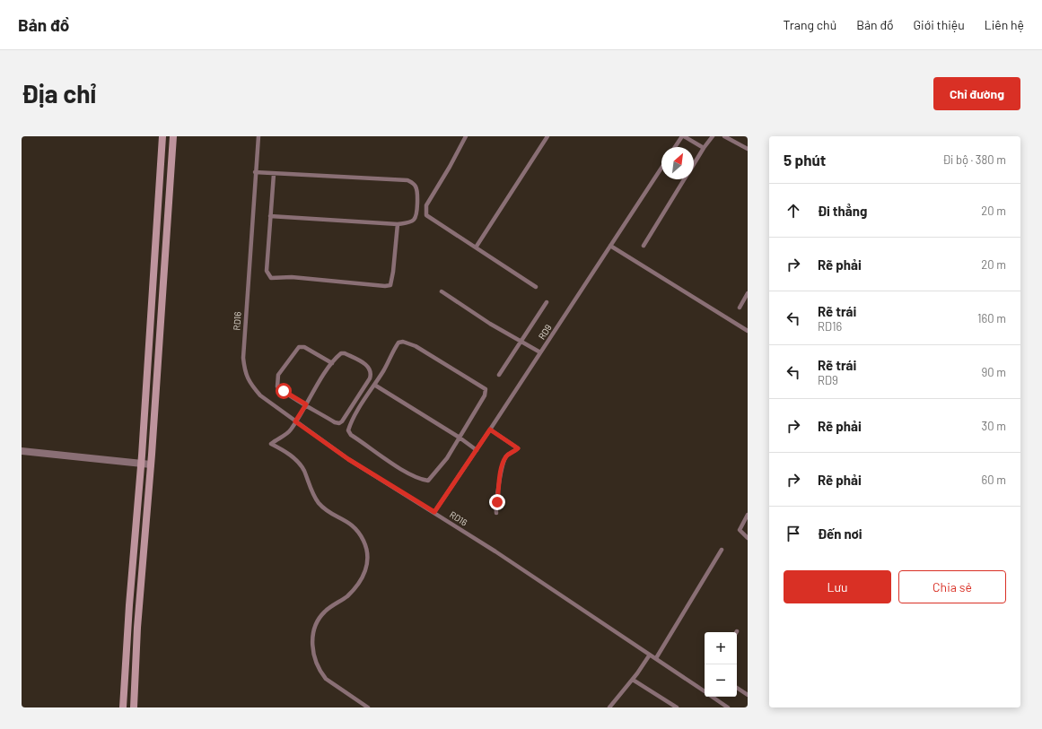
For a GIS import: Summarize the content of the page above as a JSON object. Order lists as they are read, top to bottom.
{
  "streets": {
    "lane": ["RD16", "RD9"]
  },
  "crossings": [
    ["RD16", "RD9"]
  ],
  "north": "top right",
  "page": {
    "header": "Bản đồ",
    "nav": [
      "Trang chủ",
      "Bản đồ",
      "Giới thiệu",
      "Liên hệ"
    ],
    "buttons": [
      "Chỉ đường",
      ["Lưu", "Chia sẻ"]
    ],
    "title": "Địa chỉ",
    "heading": ["5 phút", "Đi bộ · 380 m"],
    "list": [
      ["Đi thẳng", "20 m"],
      ["Rẽ phải", "20 m"],
      ["Rẽ trái", "RD16", "160 m"],
      ["Rẽ trái", "RD9", "90 m"],
      ["Rẽ phải", "30 m"],
      ["Rẽ phải", "60 m"],
      "Đến nơi"
    ],
    "map_buttons": ["+", "−"]
  }
}
